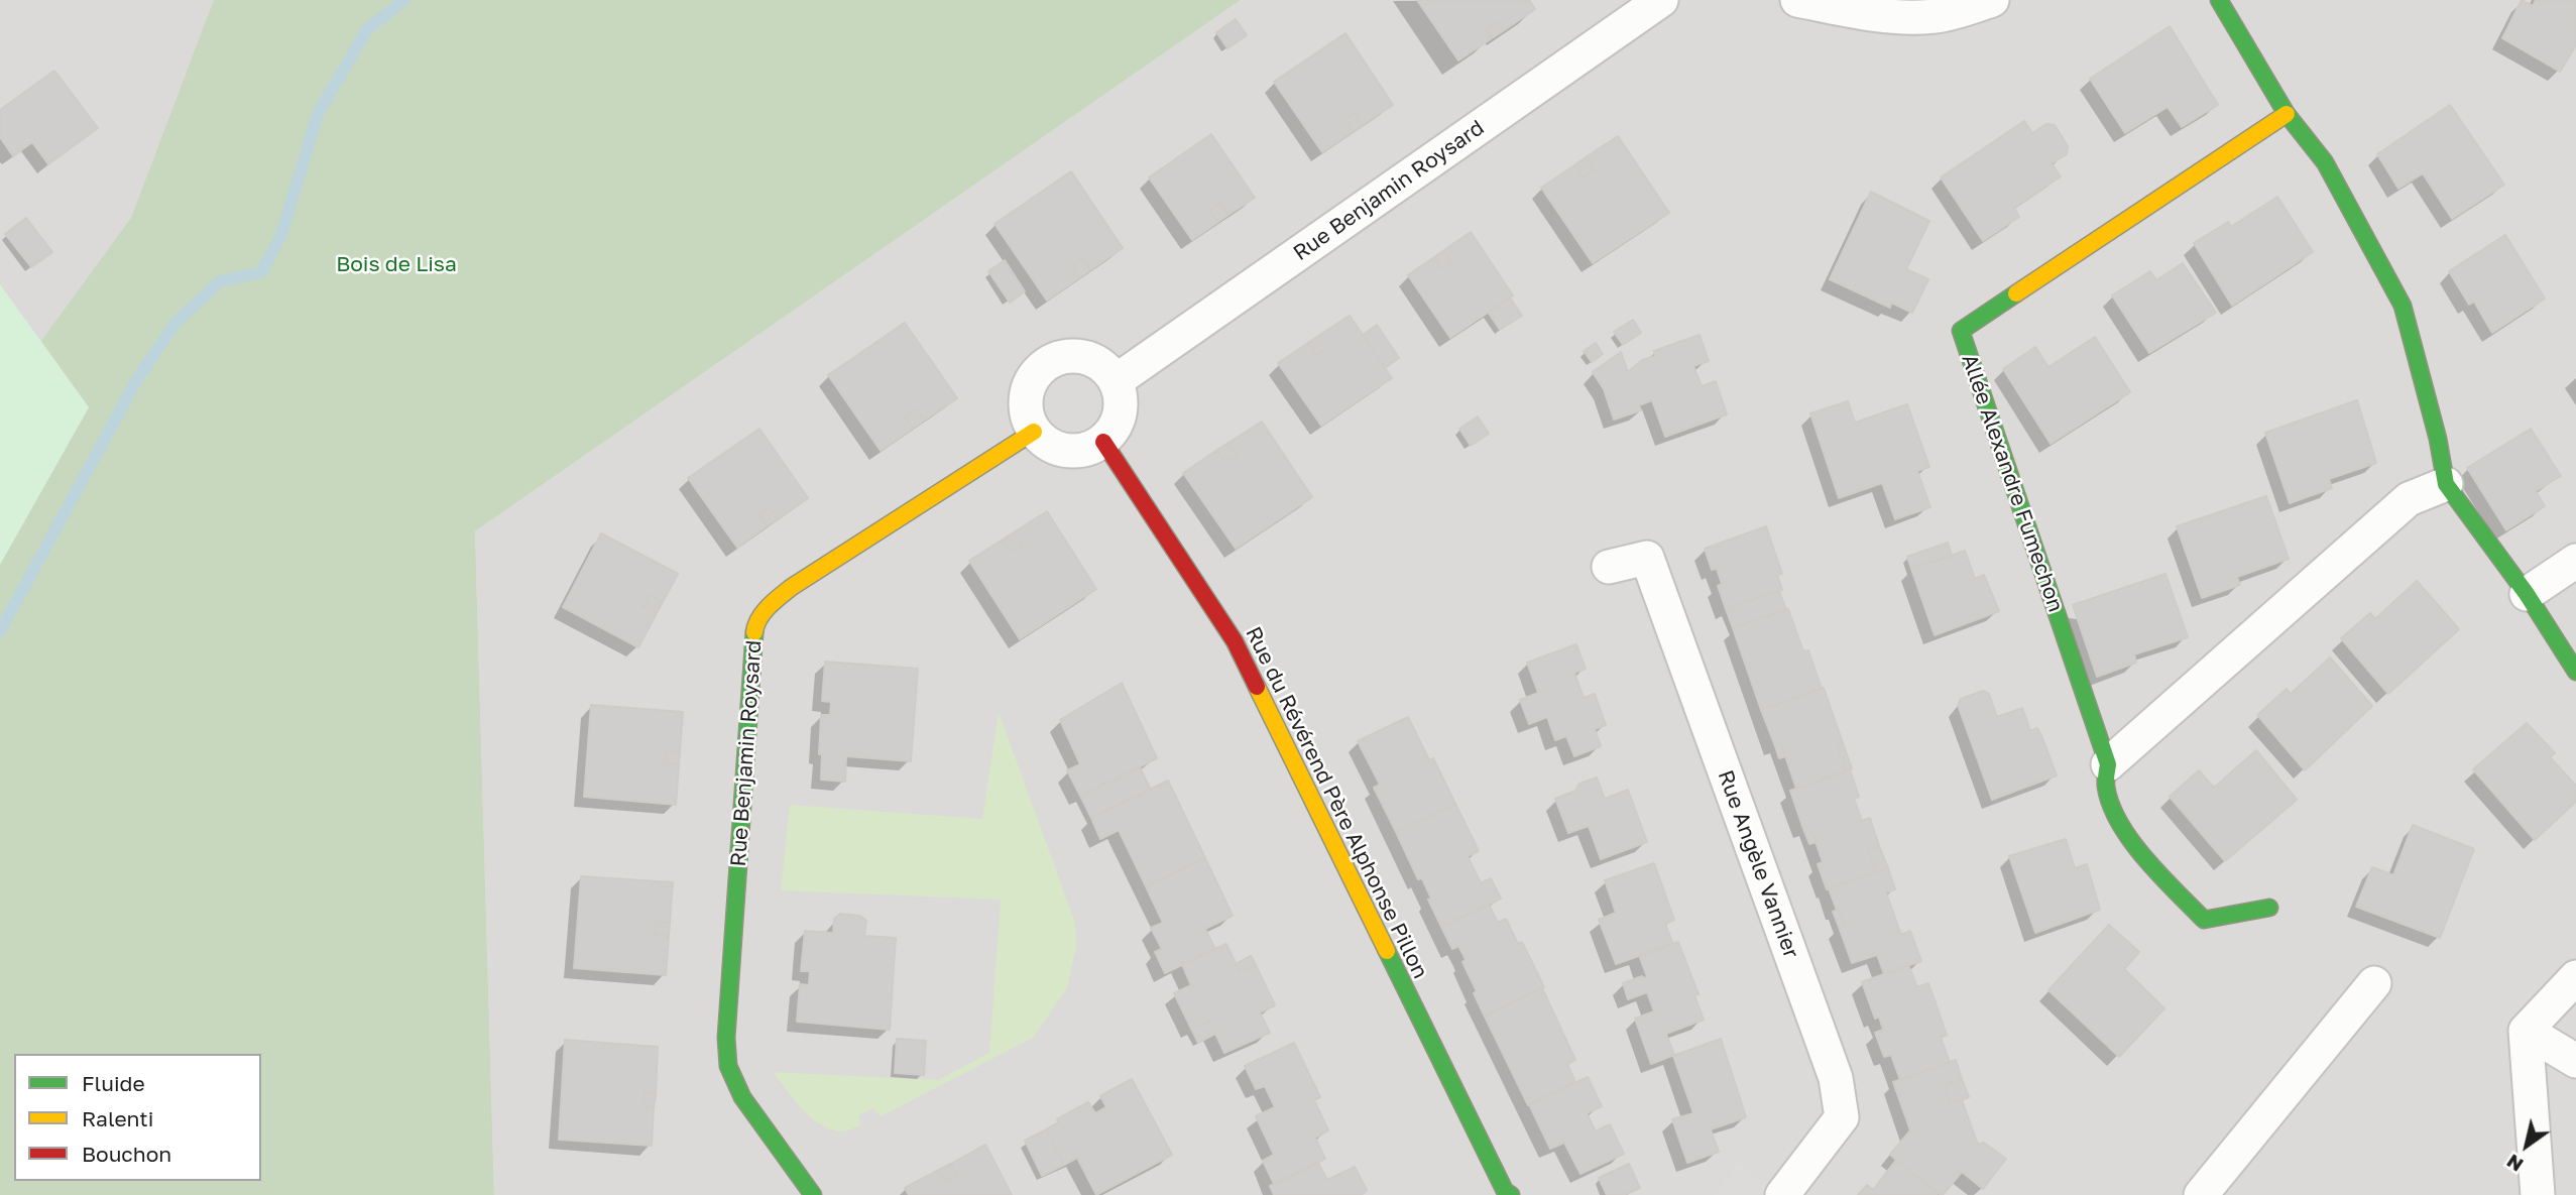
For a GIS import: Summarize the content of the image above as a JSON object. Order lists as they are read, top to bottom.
{
  "streets": {
    "street": [
      "Rue Benjamin Roysard",
      "Allée Alexandre Fumechon",
      "Rue du Révérend Père Alphonse Pillon",
      "Rue Angèle Vannier"
    ]
  },
  "crossings": [
    ["Rue Benjamin Roysard", "Rue du Révérend Père Alphonse Pillon"]
  ],
  "parks": ["Bois de Lisa"],
  "legend": ["Fluide", "Ralenti", "Bouchon"],
  "north": "bottom left"
}
